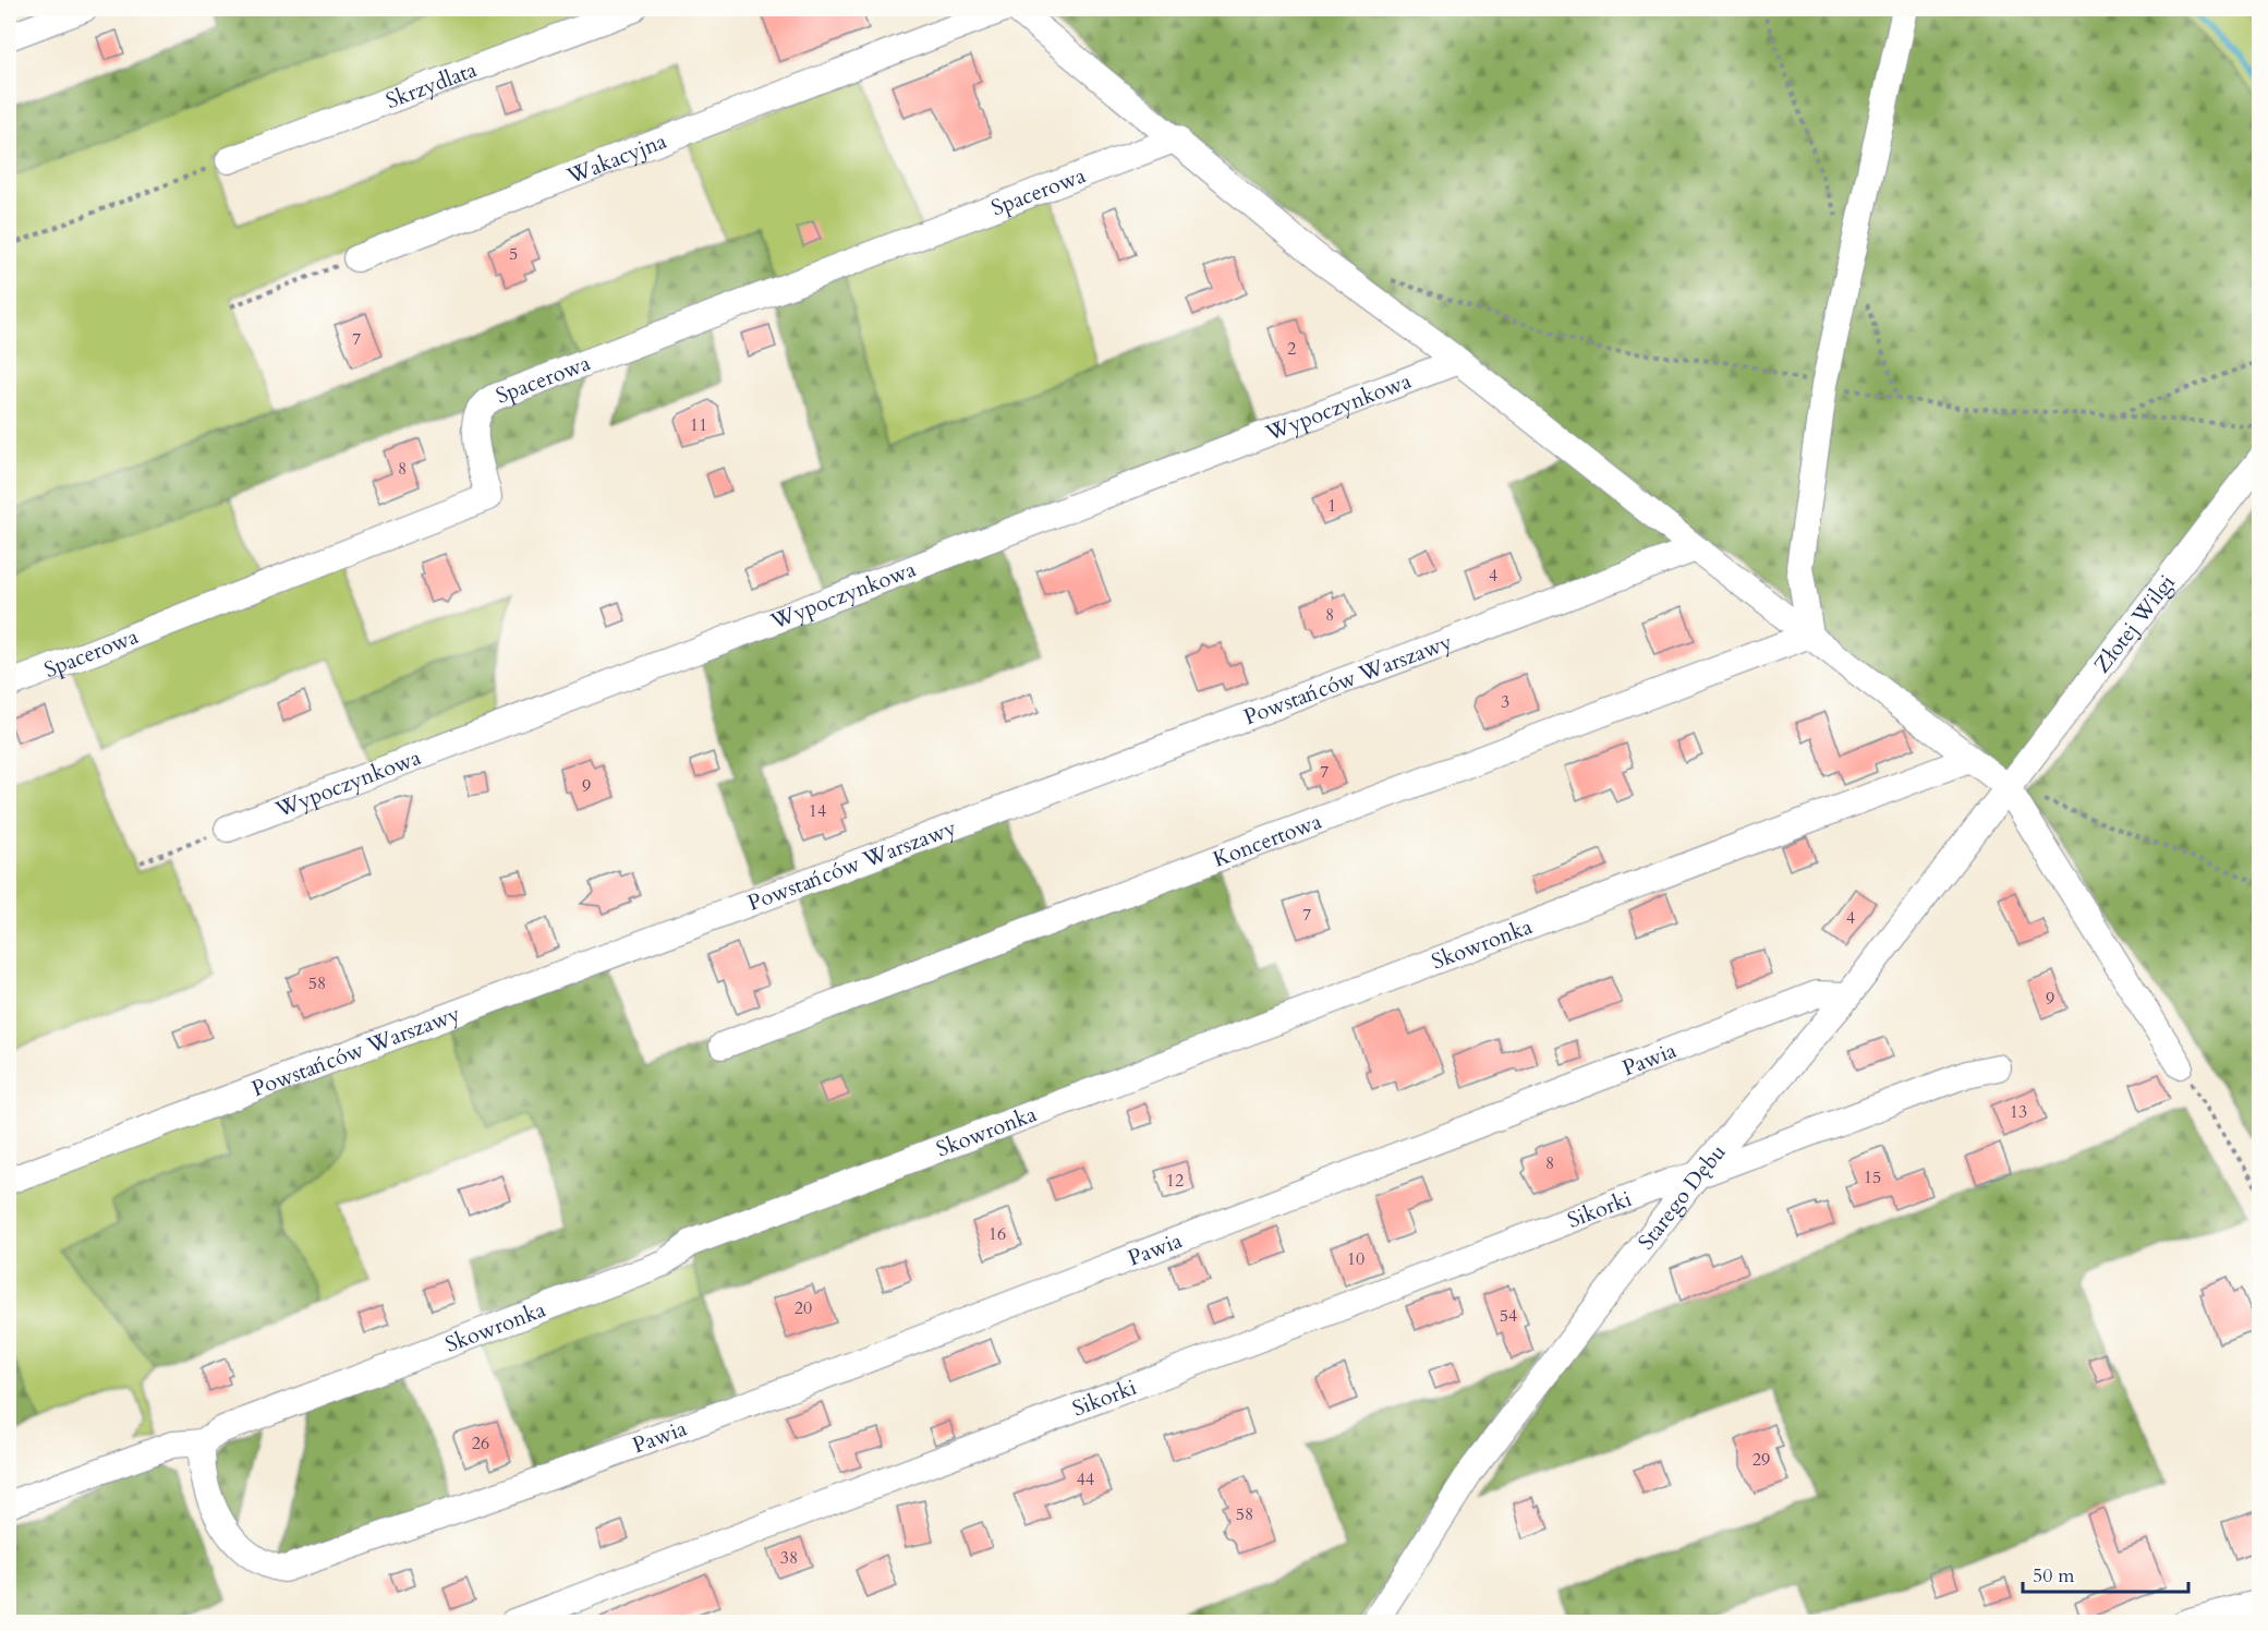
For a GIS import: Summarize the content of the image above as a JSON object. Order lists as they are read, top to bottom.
{
  "streets": {
    "street": [
      "Skrzydlata",
      "Wakacyjna",
      "Spacerowa",
      "Wypoczynkowa",
      "Złotej Wilgi",
      "Powstańców Warszawy",
      "Koncertowa",
      "Skowronka",
      "Pawia",
      "Starego Dębu",
      "Sikorki"
    ]
  },
  "crossings": [
    ["Złotej Wilgi", "Starego Dębu"],
    ["Skowronka", "Pawia"],
    ["Pawia", "Starego Dębu"],
    ["Starego Dębu", "Sikorki"]
  ],
  "house_numbers": [
    "5",
    "7",
    "2",
    "11",
    "8",
    "1",
    "4",
    "8",
    "3",
    "7",
    "9",
    "14",
    "7",
    "4",
    "58",
    "9",
    "13",
    "8",
    "15",
    "12",
    "16",
    "10",
    "20",
    "54",
    "26",
    "29",
    "44",
    "58",
    "38"
  ],
  "scale_bar": "50 m"
}
